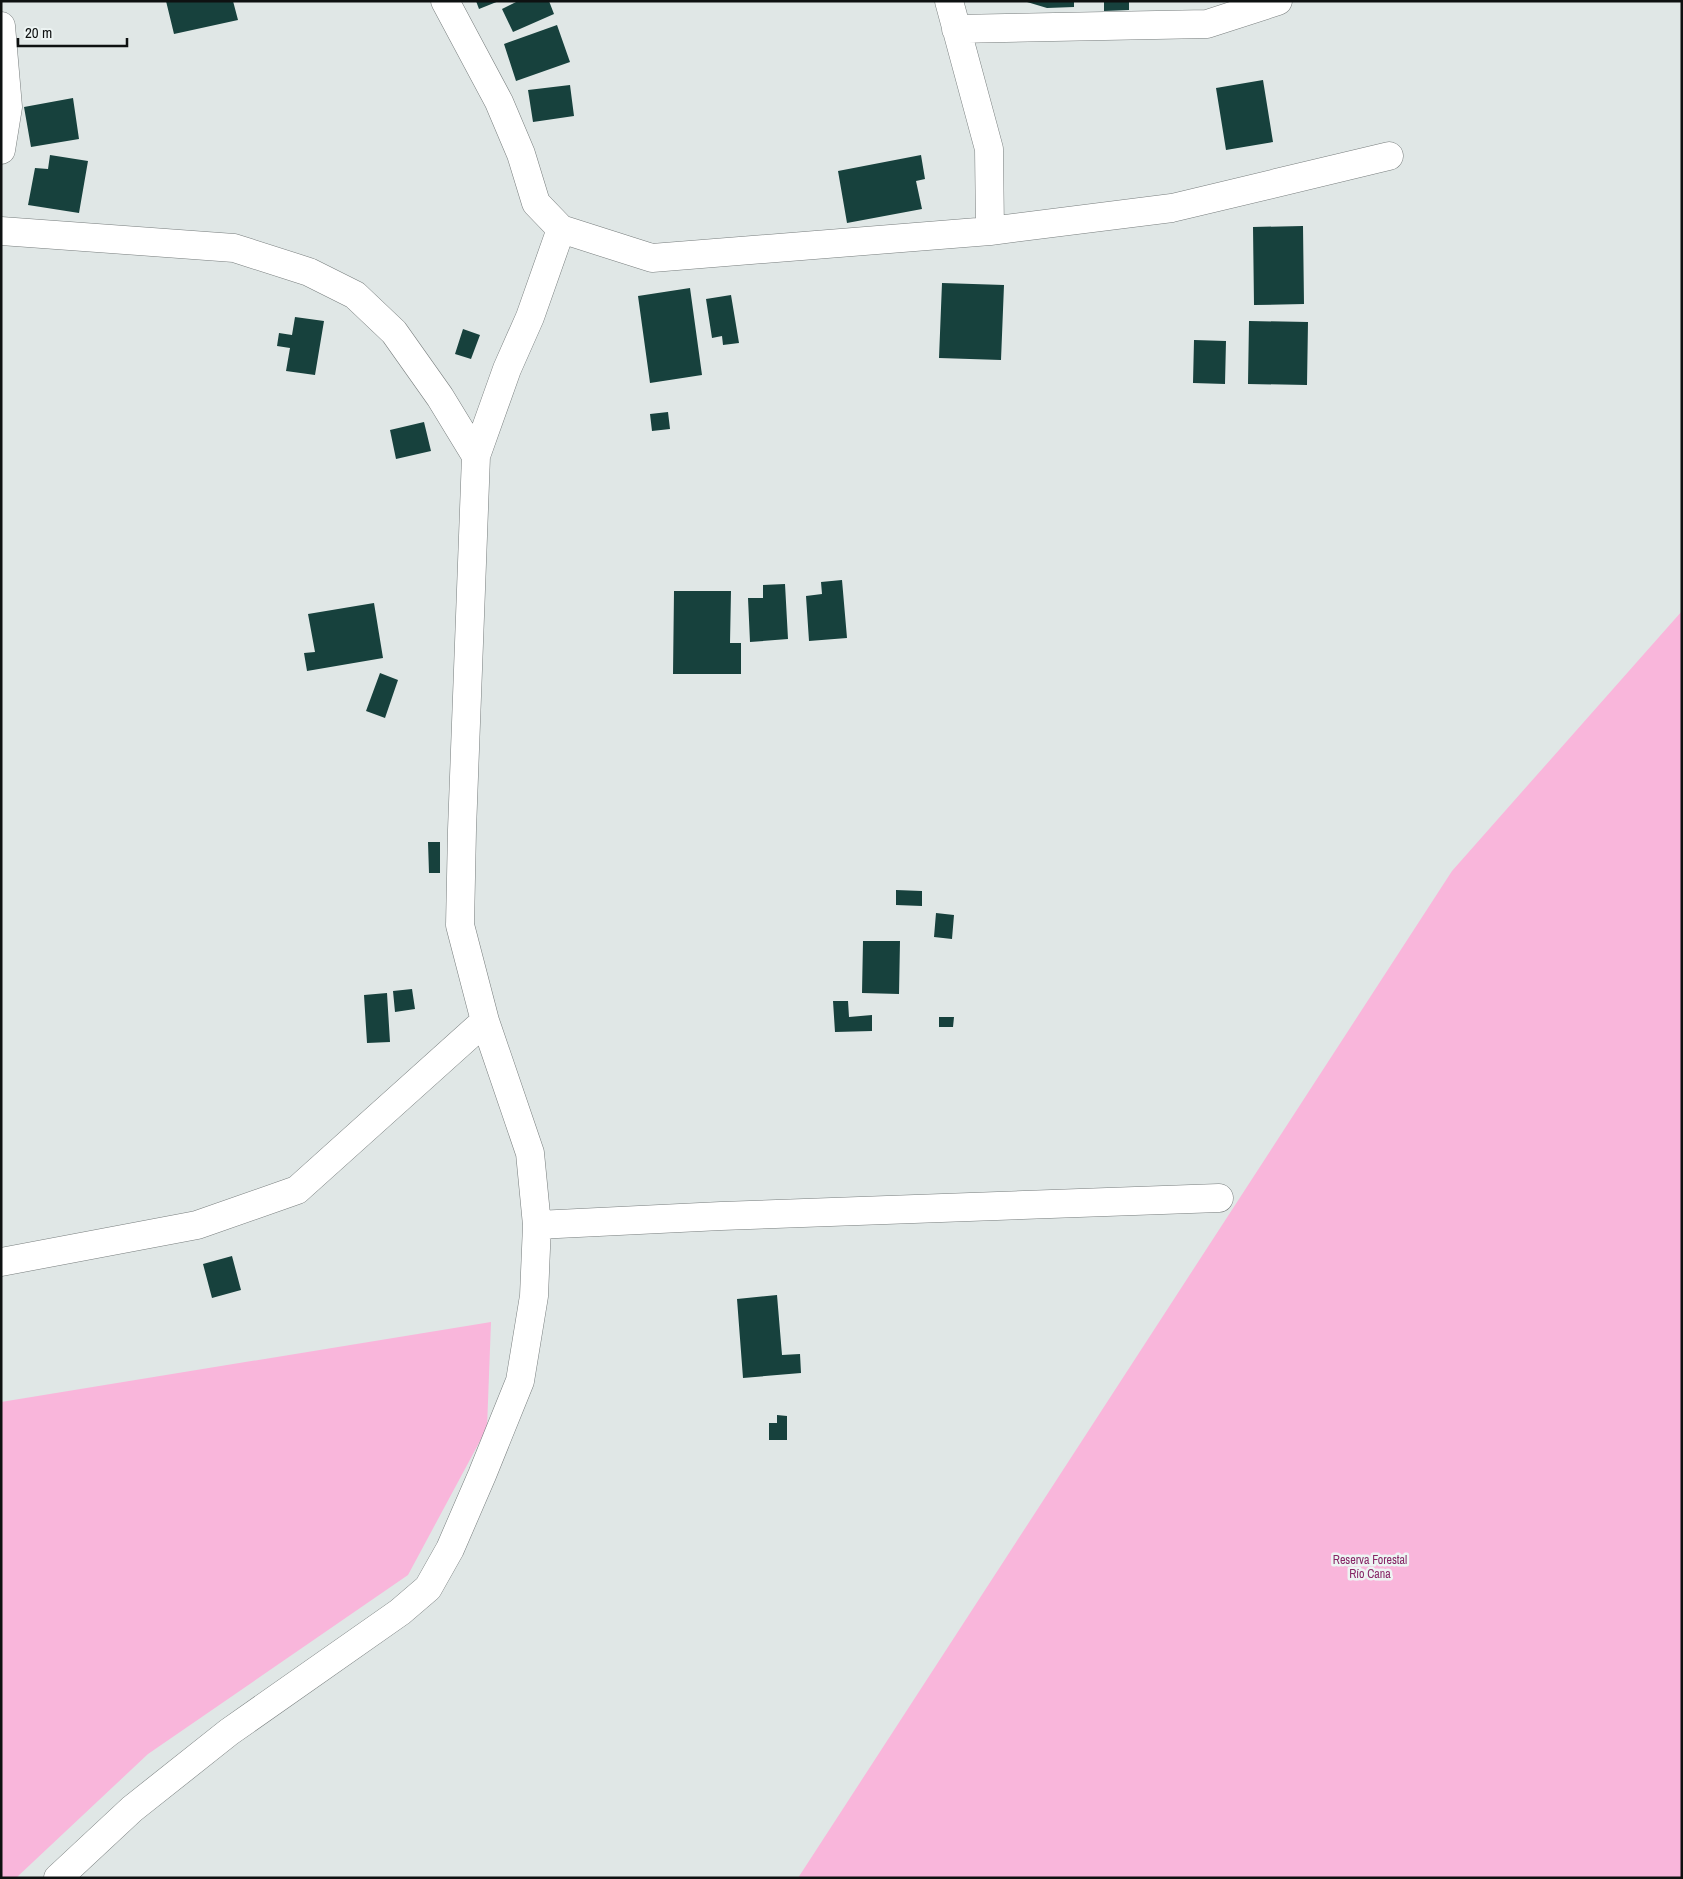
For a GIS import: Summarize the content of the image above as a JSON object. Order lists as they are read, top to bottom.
{
  "parks": ["Reserva Forestal Río Cana"],
  "scale_bar": "20 m"
}
